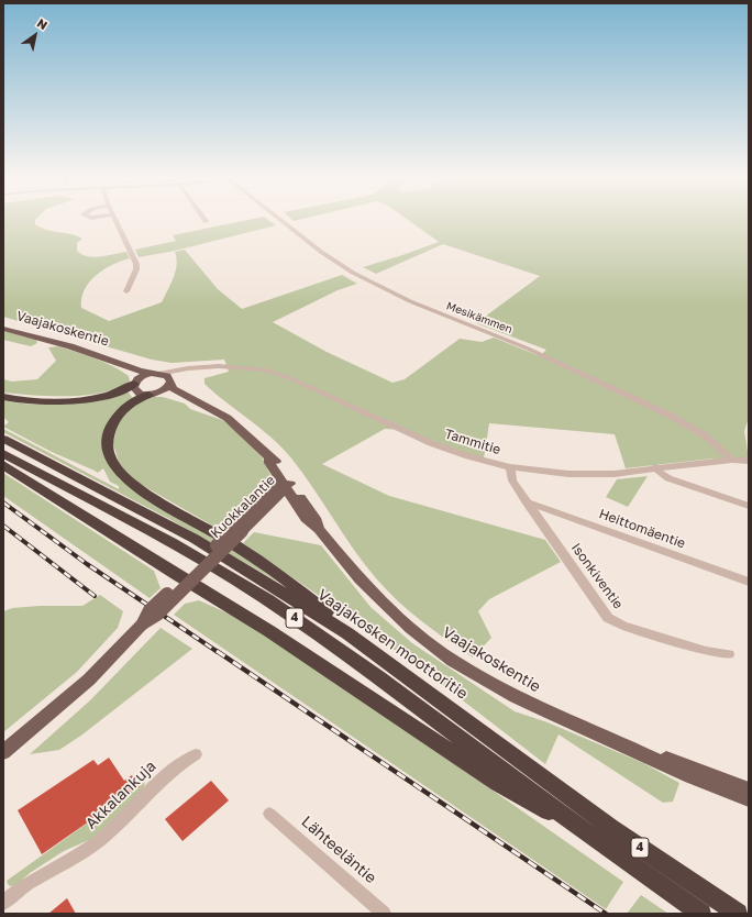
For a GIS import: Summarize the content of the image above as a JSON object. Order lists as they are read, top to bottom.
{
  "streets": {
    "highway": ["4", "Vaajakosken moottoritie"],
    "main road": ["Vaajakoskentie", "Kuokkalantie"],
    "street": [
      "Mesikämmen",
      "Tammitie",
      "Heittomäentie",
      "Isonkiventie",
      "Akkalankuja",
      "Lähteeläntie"
    ]
  },
  "crossings": [
    ["Mesikämmen", "Tammitie"],
    ["Vaajakoskentie", "Tammitie"],
    ["Vaajakoskentie", "Kuokkalantie"],
    ["Tammitie", "Isonkiventie"],
    ["Heittomäentie", "Isonkiventie"]
  ],
  "north": "top right"
}
